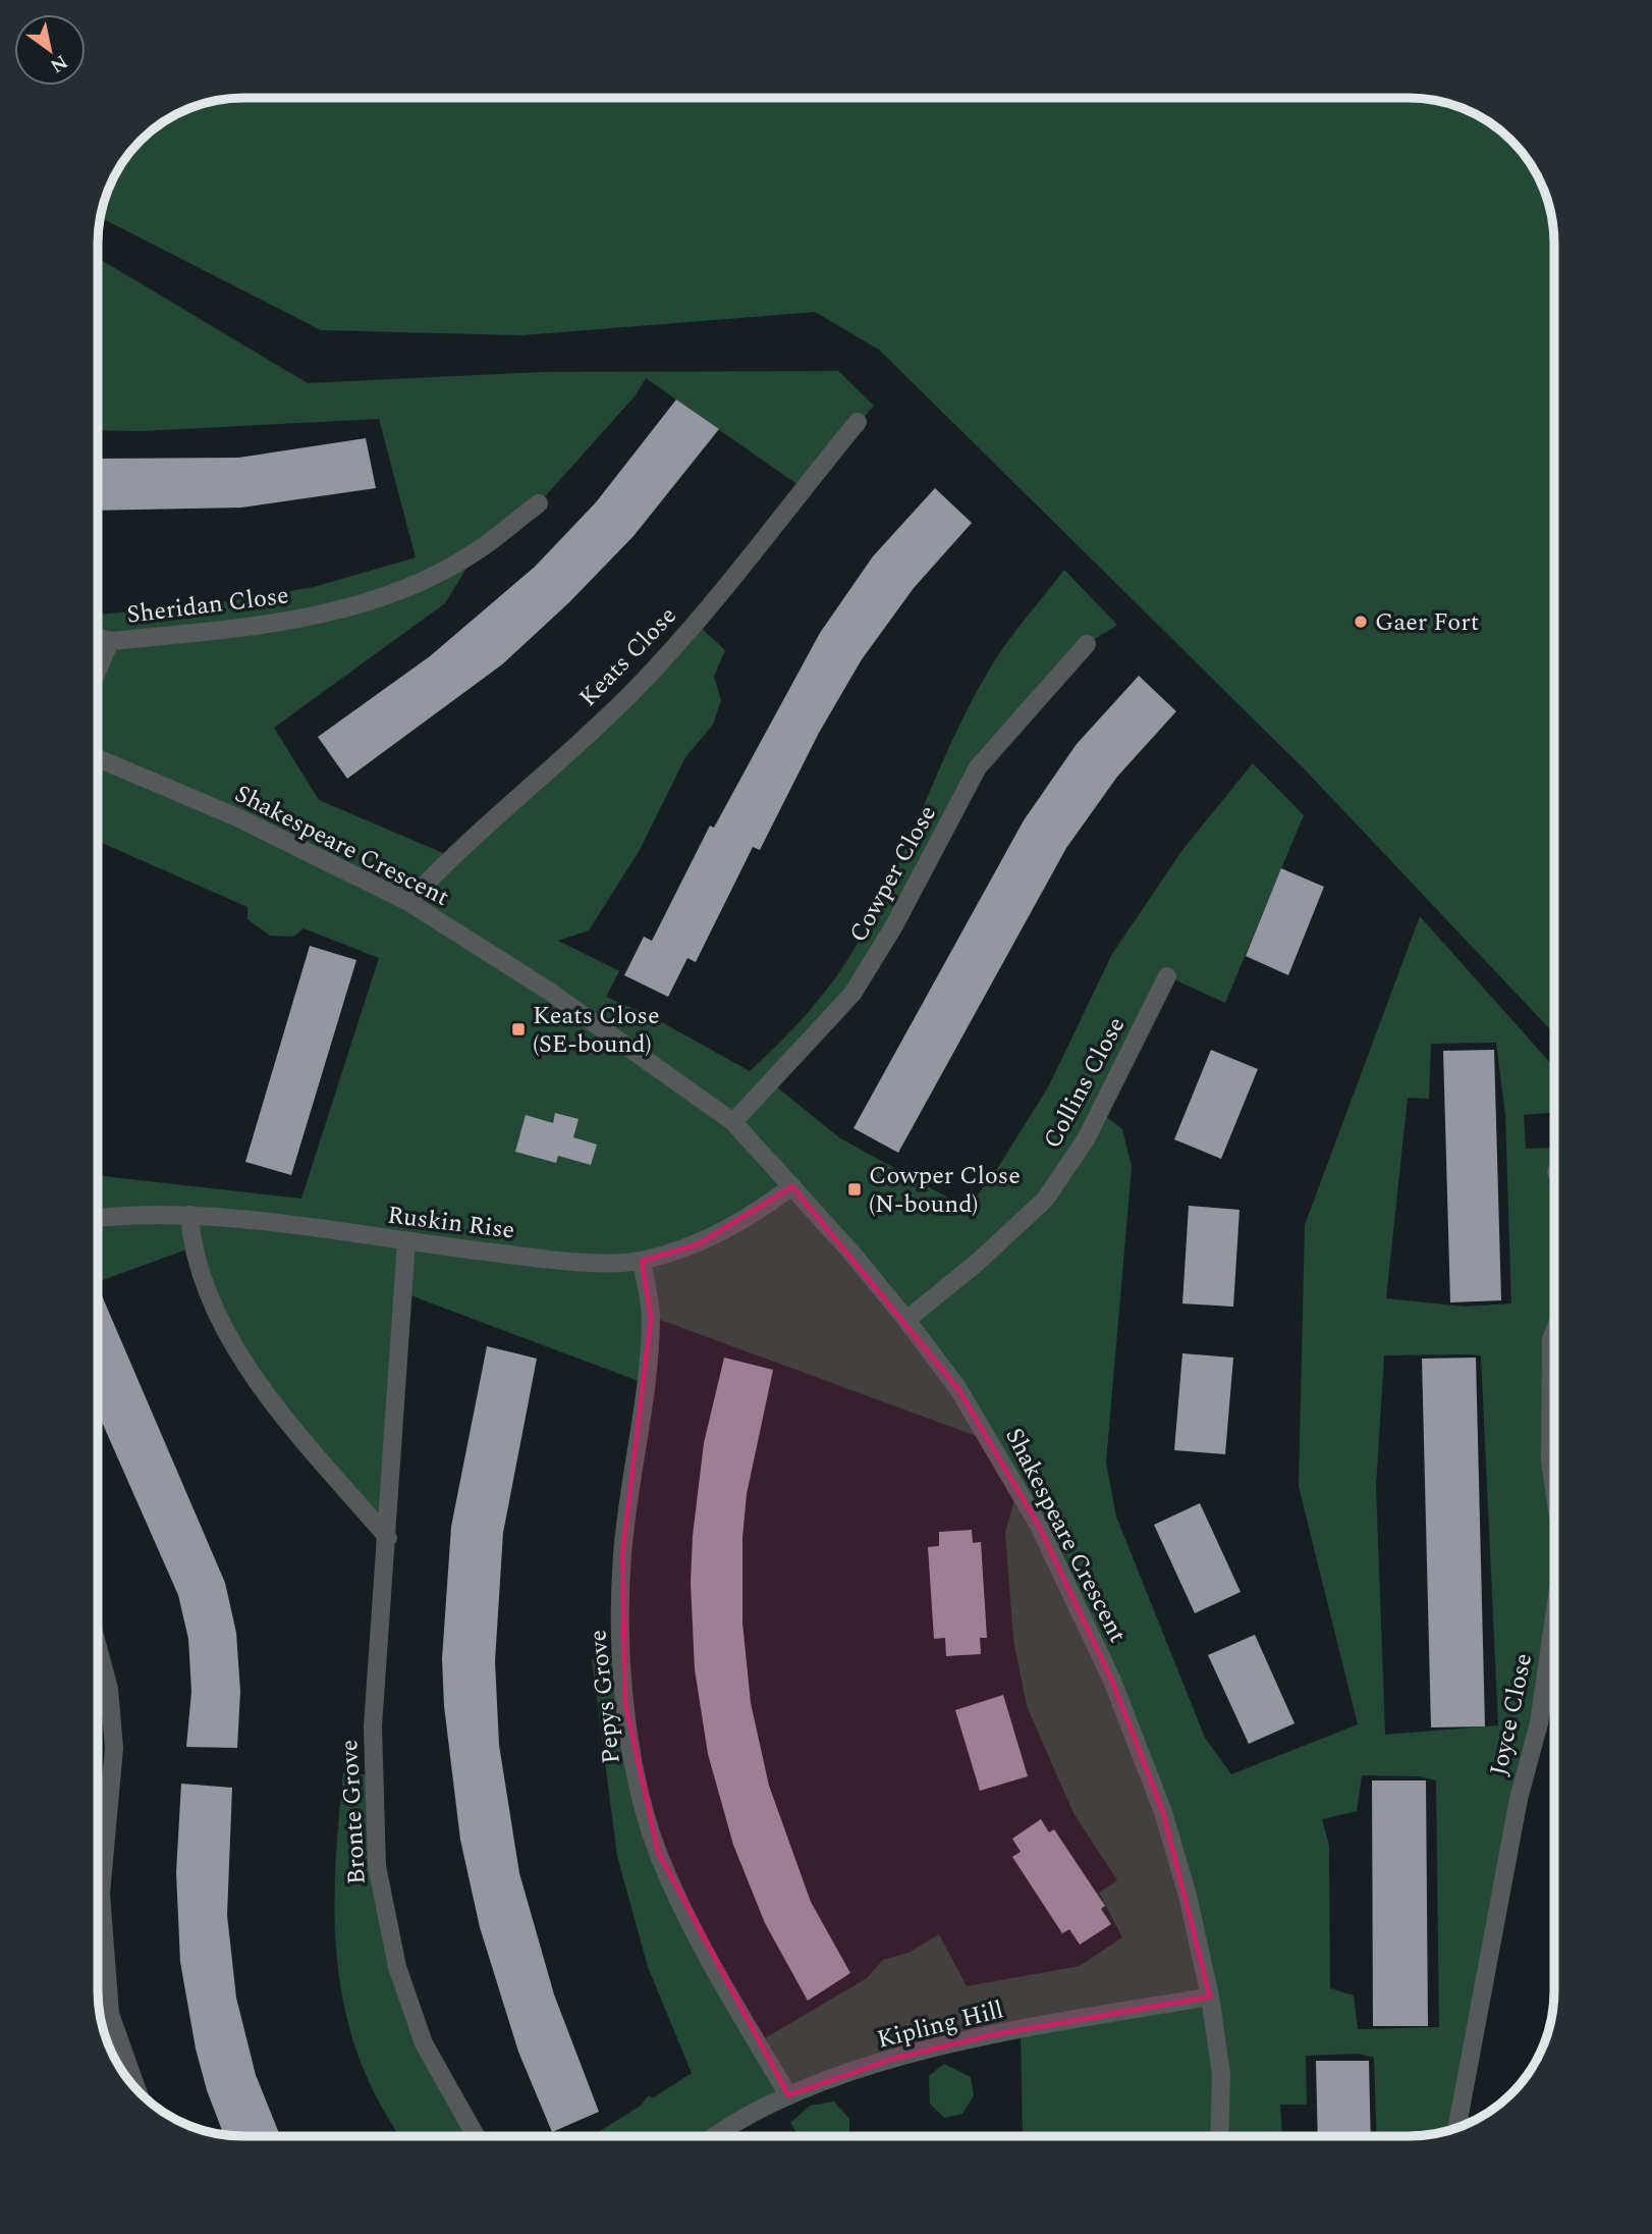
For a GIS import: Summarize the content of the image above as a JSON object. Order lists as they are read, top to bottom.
{
  "streets": {
    "street": [
      "Sheridan Close",
      "Keats Close",
      "Shakespeare Crescent",
      "Cowper Close",
      "Collins Close",
      "Ruskin Rise",
      "Pepys Grove",
      "Joyce Close",
      "Bronte Grove",
      "Kipling Hill"
    ]
  },
  "crossings": [
    ["Keats Close", "Shakespeare Crescent"],
    ["Shakespeare Crescent", "Cowper Close"],
    ["Shakespeare Crescent", "Collins Close"],
    ["Shakespeare Crescent", "Ruskin Rise"],
    ["Shakespeare Crescent", "Kipling Hill"],
    ["Ruskin Rise", "Pepys Grove"],
    ["Ruskin Rise", "Bronte Grove"],
    ["Pepys Grove", "Kipling Hill"]
  ],
  "places": {
    "other": ["Gaer Fort"],
    "transit": ["Keats Close (SE-bound)", "Cowper Close (N-bound)"]
  },
  "north": "bottom right"
}
